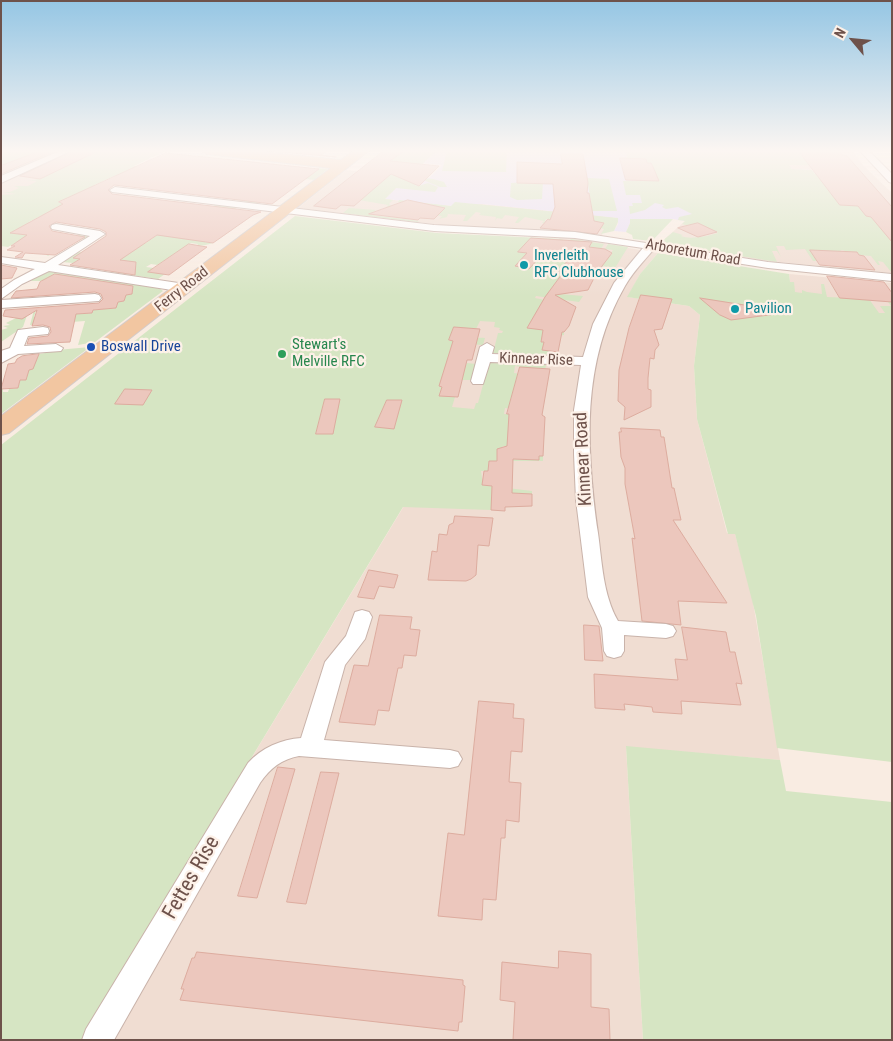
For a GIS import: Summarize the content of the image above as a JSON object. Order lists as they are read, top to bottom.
{
  "streets": {
    "main road": ["Ferry Road"],
    "street": [
      "Arboretum Road",
      "Kinnear Rise",
      "Kinnear Road",
      "Fettes Rise"
    ]
  },
  "crossings": [
    ["Arboretum Road", "Ferry Road"],
    ["Arboretum Road", "Kinnear Road"],
    ["Kinnear Rise", "Kinnear Road"]
  ],
  "places": [
    "Inverleith RFC Clubhouse",
    "Pavilion",
    "Boswall Drive",
    "Stewart's Melville RFC"
  ],
  "north": "top left"
}
